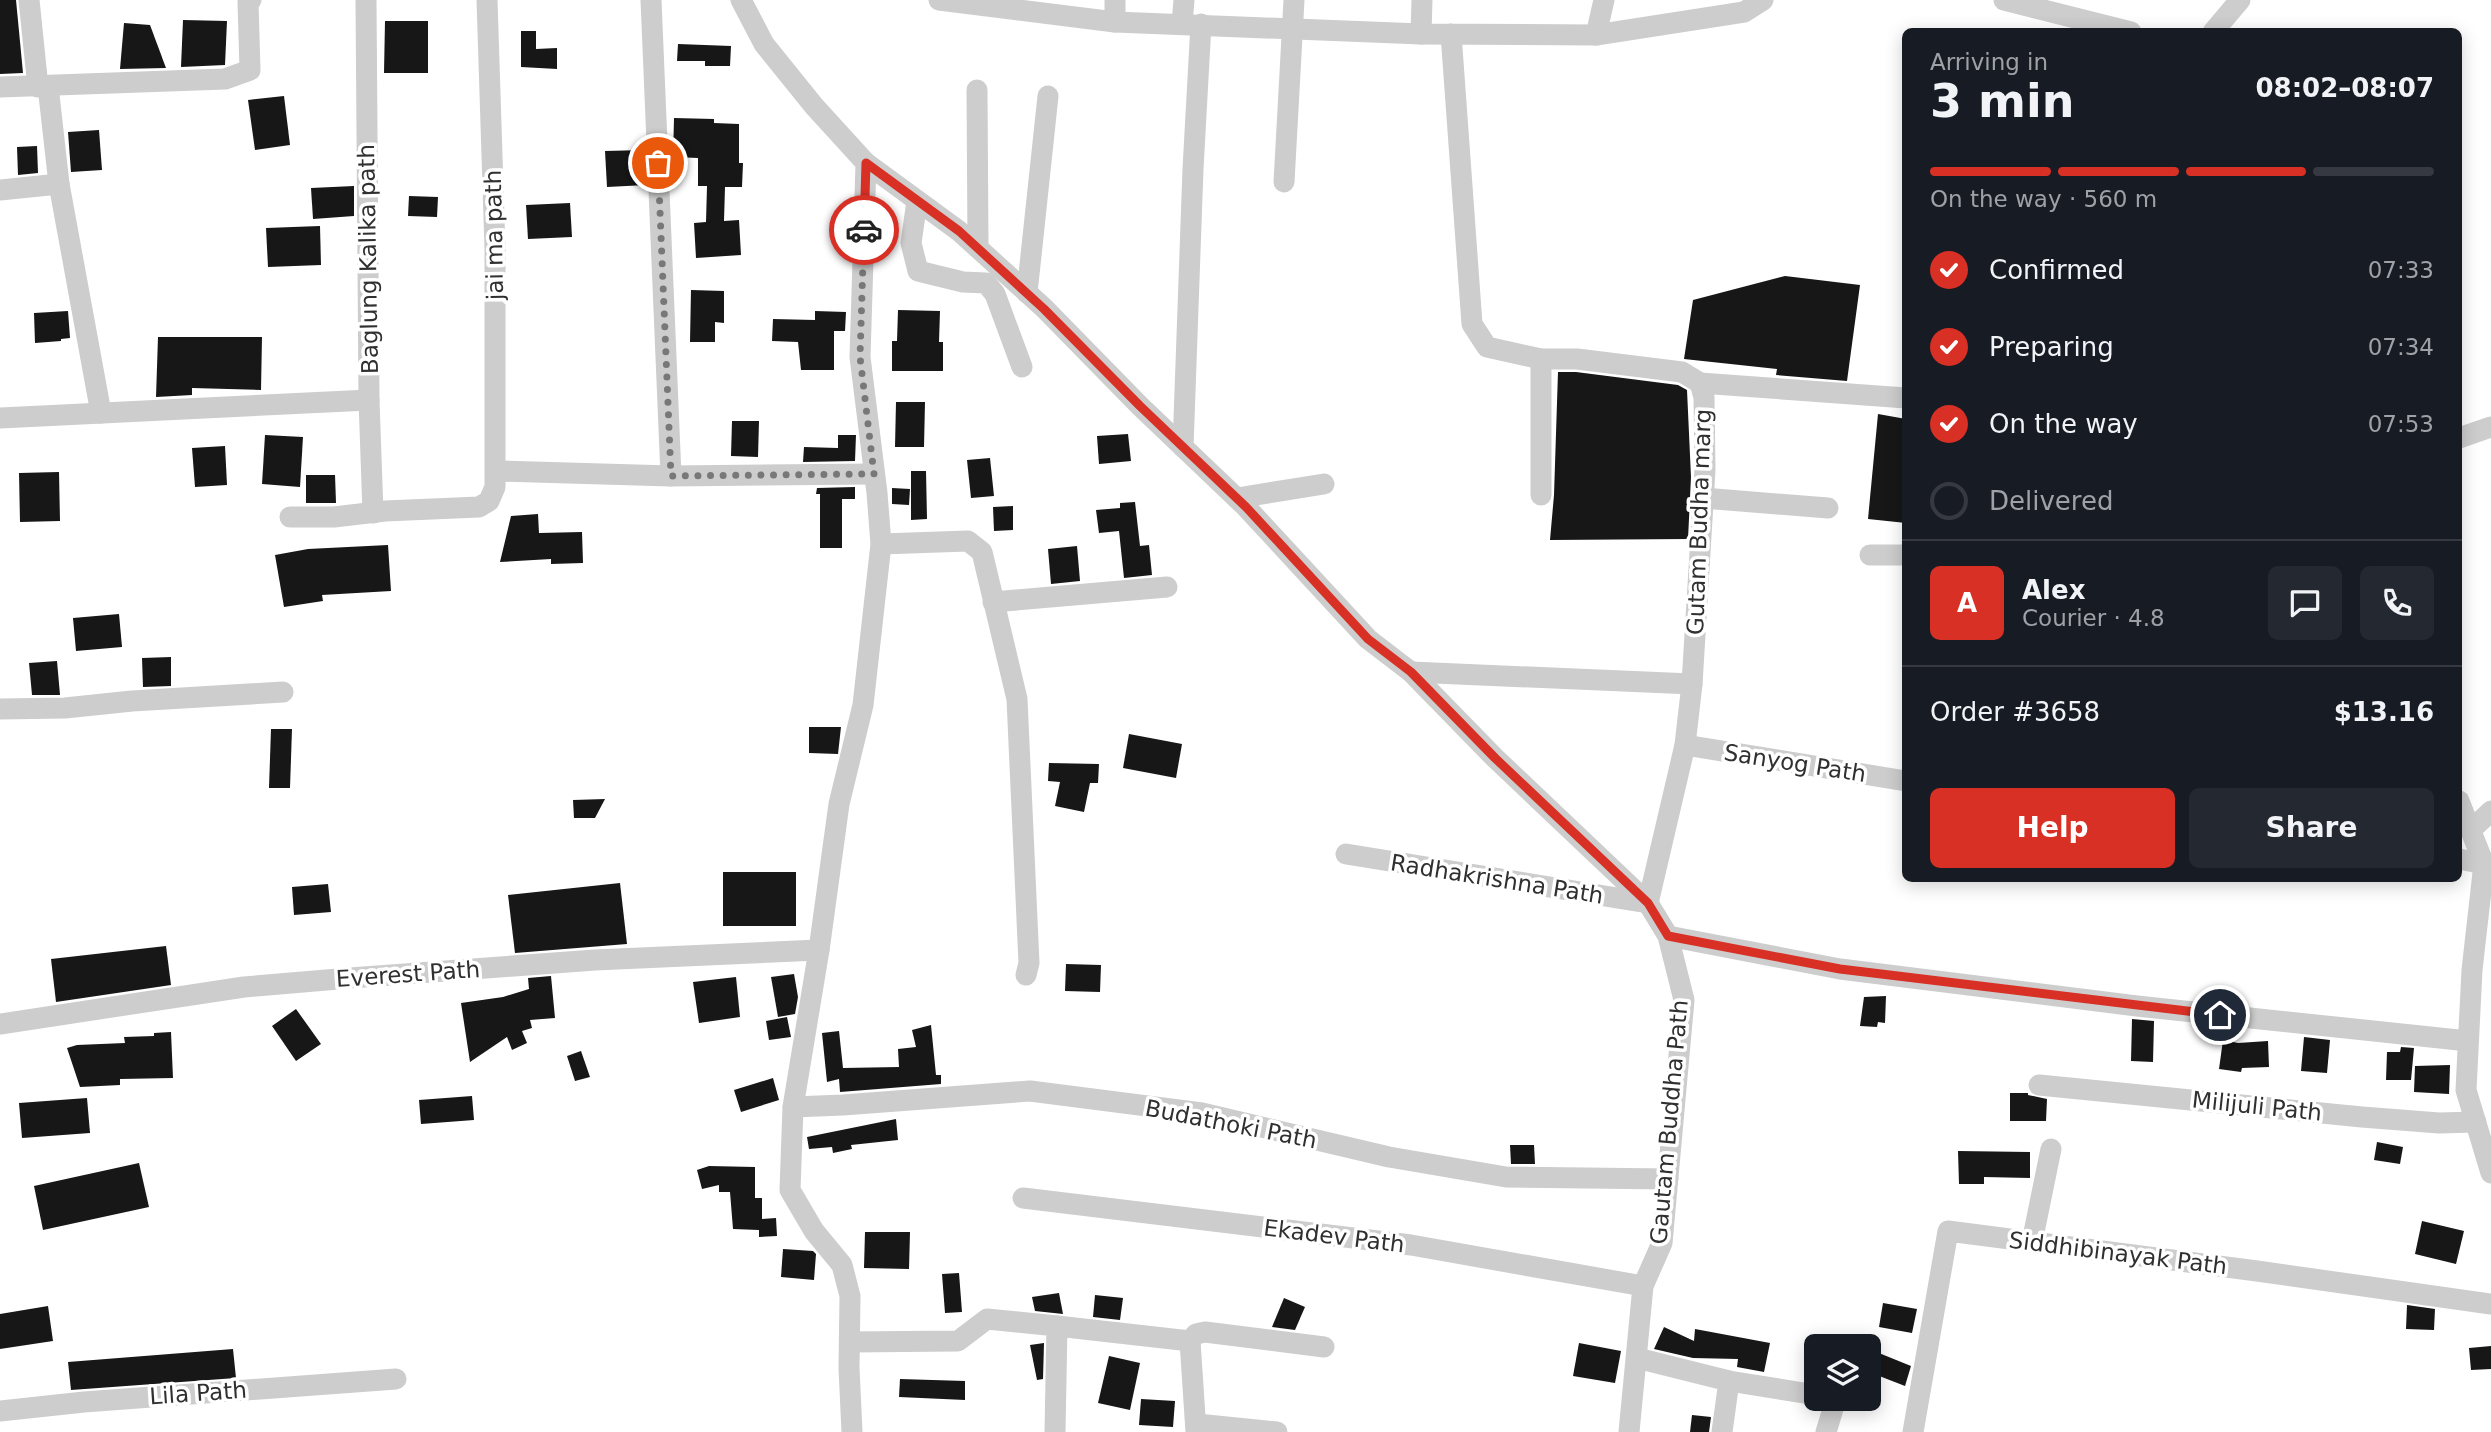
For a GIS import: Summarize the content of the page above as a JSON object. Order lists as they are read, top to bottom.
{
  "streets": {
    "street": [
      "jai ma path",
      "Baglung Kalika path",
      "Gutam Budha marg",
      "Sanyog Path",
      "Radhakrishna Path",
      "Everest Path",
      "Milijuli Path",
      "Gautam Buddha Path",
      "Budathoki Path",
      "Ekadev Path",
      "Siddhibinayak Path",
      "Lila Path"
    ]
  },
  "crossings": [
    ["Gutam Budha marg", "Sanyog Path"],
    ["Gutam Budha marg", "Radhakrishna Path"],
    ["Gautam Buddha Path", "Budathoki Path"],
    ["Gautam Buddha Path", "Ekadev Path"]
  ],
  "page": {
    "heading": ["3 min", "Arriving in", "08:02–08:07"],
    "panel": [
      "Alex",
      "Courier · 4.8",
      "Order #3658",
      "$13.16"
    ],
    "bar": "On the way · 560 m",
    "list": [
      ["Confirmed", "07:33"],
      ["Preparing", "07:34"],
      ["On the way", "07:53"],
      "Delivered"
    ],
    "round": "A",
    "buttons": ["Help", "Share"]
  }
}
